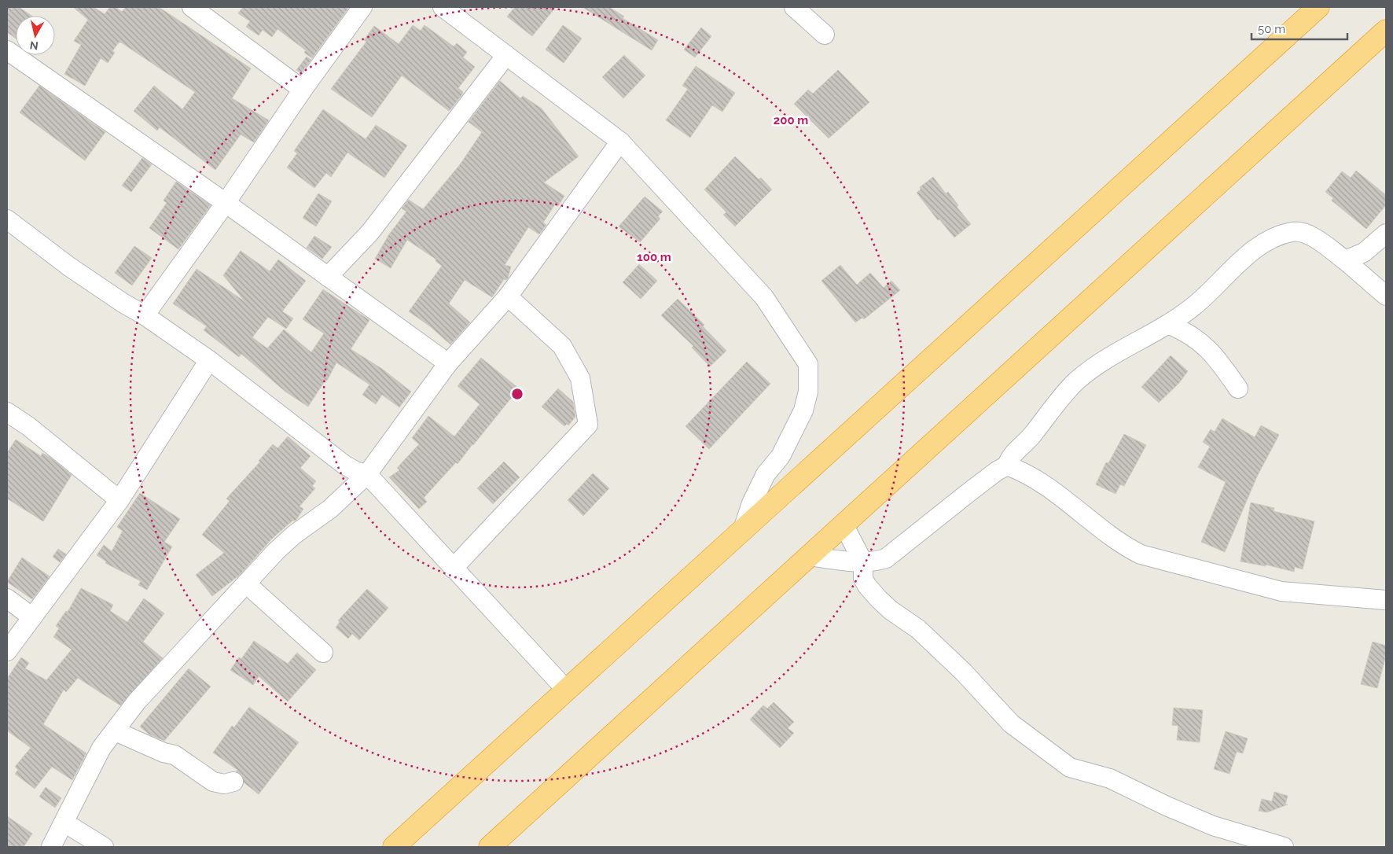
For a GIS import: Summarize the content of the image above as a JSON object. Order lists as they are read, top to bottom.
{
  "scale_bar": "50 m",
  "north": "bottom",
  "rings": ["200 m", "100 m"]
}
